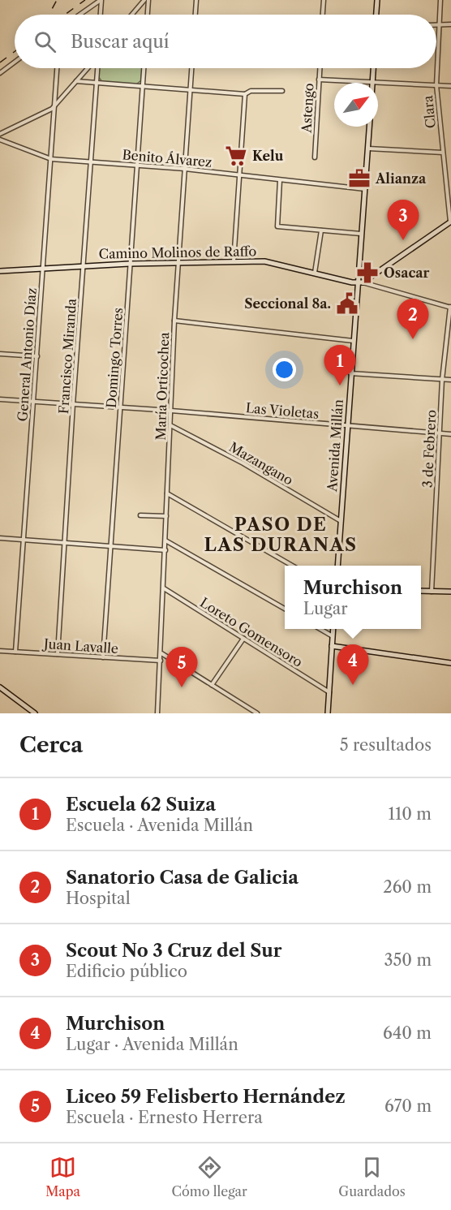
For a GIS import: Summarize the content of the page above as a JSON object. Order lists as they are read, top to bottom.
{
  "streets": {
    "main road": ["Camino Molinos de Raffo", "Avenida Millán"],
    "street": [
      "Astengo",
      "Clara",
      "Benito Álvarez",
      "General Antonio Díaz",
      "Francisco Miranda",
      "Domingo Torres",
      "María Orticochea",
      "Las Violetas",
      "3 de Febrero",
      "Mazangano",
      "Loreto Gomensoro",
      "Juan Lavalle"
    ]
  },
  "crossings": [
    ["Clara", "Camino Molinos de Raffo"],
    ["Benito Álvarez", "General Antonio Díaz"],
    ["Benito Álvarez", "Francisco Miranda"],
    ["Benito Álvarez", "Domingo Torres"],
    ["Benito Álvarez", "María Orticochea"],
    ["Benito Álvarez", "Avenida Millán"],
    ["Camino Molinos de Raffo", "General Antonio Díaz"],
    ["Camino Molinos de Raffo", "Francisco Miranda"],
    ["Camino Molinos de Raffo", "Domingo Torres"],
    ["Camino Molinos de Raffo", "María Orticochea"],
    ["Camino Molinos de Raffo", "Avenida Millán"],
    ["General Antonio Díaz", "Juan Lavalle"],
    ["Francisco Miranda", "Juan Lavalle"],
    ["Domingo Torres", "Juan Lavalle"],
    ["María Orticochea", "Las Violetas"],
    ["María Orticochea", "Mazangano"],
    ["María Orticochea", "Loreto Gomensoro"],
    ["María Orticochea", "Juan Lavalle"],
    ["Las Violetas", "Avenida Millán"],
    ["Las Violetas", "3 de Febrero"],
    ["Avenida Millán", "Mazangano"]
  ],
  "districts": ["PASO DE LAS DURANAS"],
  "places": {
    "supermarket": ["Kelu"],
    "office": ["Alianza"],
    "pharmacy": ["Osacar"],
    "public building": ["Seccional 8a."]
  },
  "north": "top right",
  "page": {
    "search": "Buscar aquí",
    "pins": [
      "3",
      "2",
      "1",
      "4",
      "5"
    ],
    "popup": ["Murchison", "Lugar"],
    "heading": ["Cerca", "5 resultados"],
    "list": [
      {
        "mark": "1",
        "name": "Escuela 62 Suiza",
        "note": "Escuela · Avenida Millán",
        "value": "110 m"
      },
      {
        "mark": "2",
        "name": "Sanatorio Casa de Galicia",
        "note": "Hospital",
        "value": "260 m"
      },
      {
        "mark": "3",
        "name": "Scout No 3 Cruz del Sur",
        "note": "Edificio público",
        "value": "350 m"
      },
      {
        "mark": "4",
        "name": "Murchison",
        "note": "Lugar · Avenida Millán",
        "value": "640 m"
      },
      {
        "mark": "5",
        "name": "Liceo 59 Felisberto Hernández",
        "note": "Escuela · Ernesto Herrera",
        "value": "670 m"
      }
    ],
    "nav": ["Mapa", "Cómo llegar", "Guardados"]
  }
}
